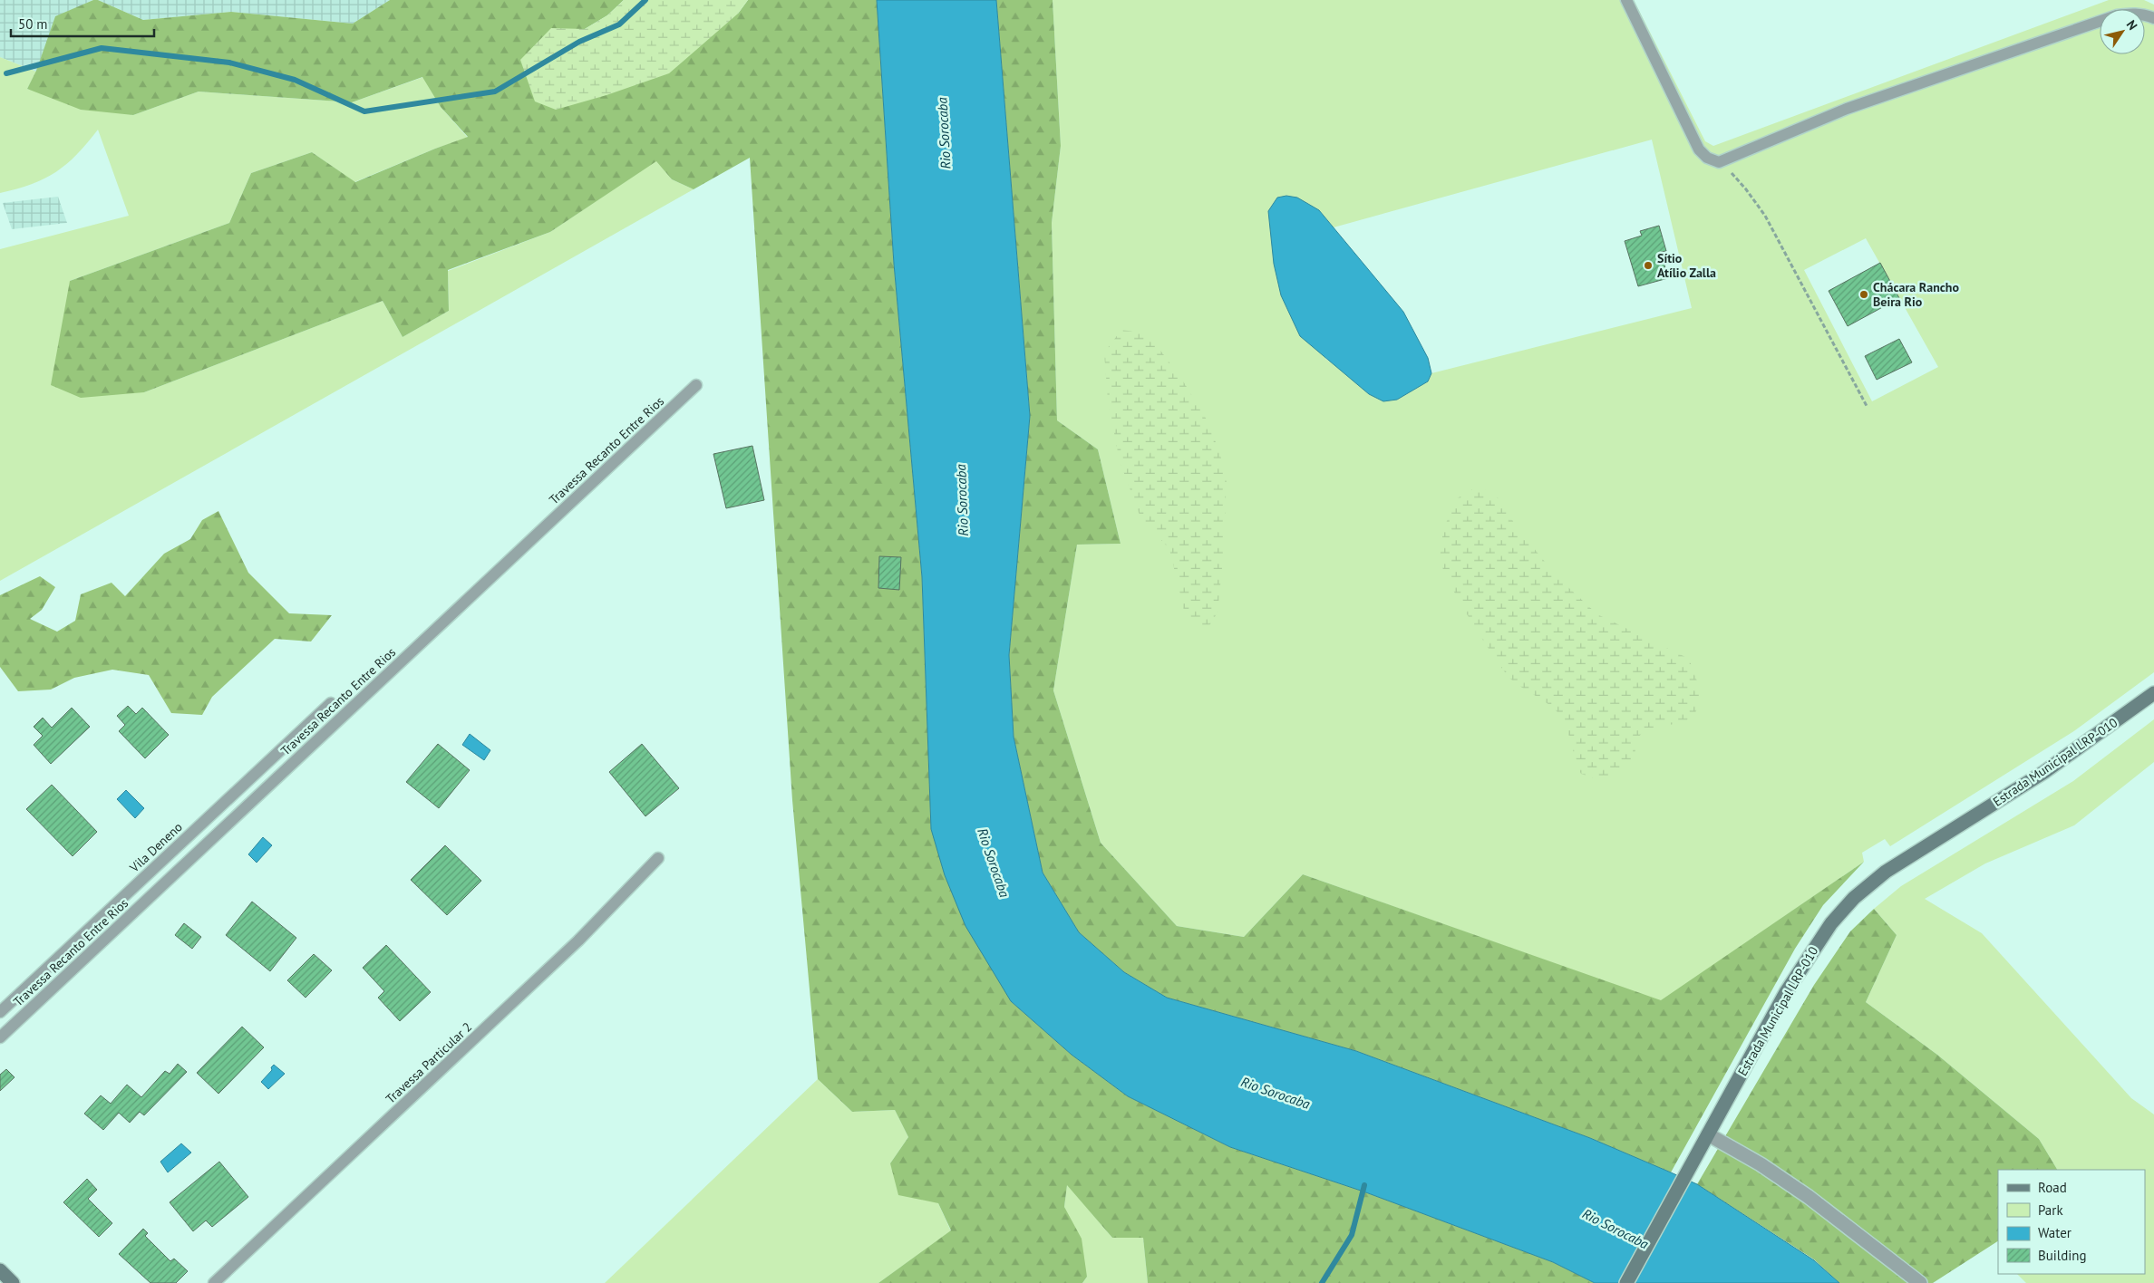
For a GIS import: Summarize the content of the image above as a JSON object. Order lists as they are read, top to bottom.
{
  "streets": {
    "street": ["Estrada Municipal LRP-010"],
    "lane": ["Travessa Recanto Entre Rios", "Vila Deneno", "Travessa Particular 2"]
  },
  "water": ["Rio Sorocaba"],
  "places": ["Sítio Atílio Zalla", "Chácara Rancho Beira Rio"],
  "legend": [
    "Road",
    "Park",
    "Water",
    "Building"
  ],
  "scale_bar": "50 m",
  "north": "top right"
}
